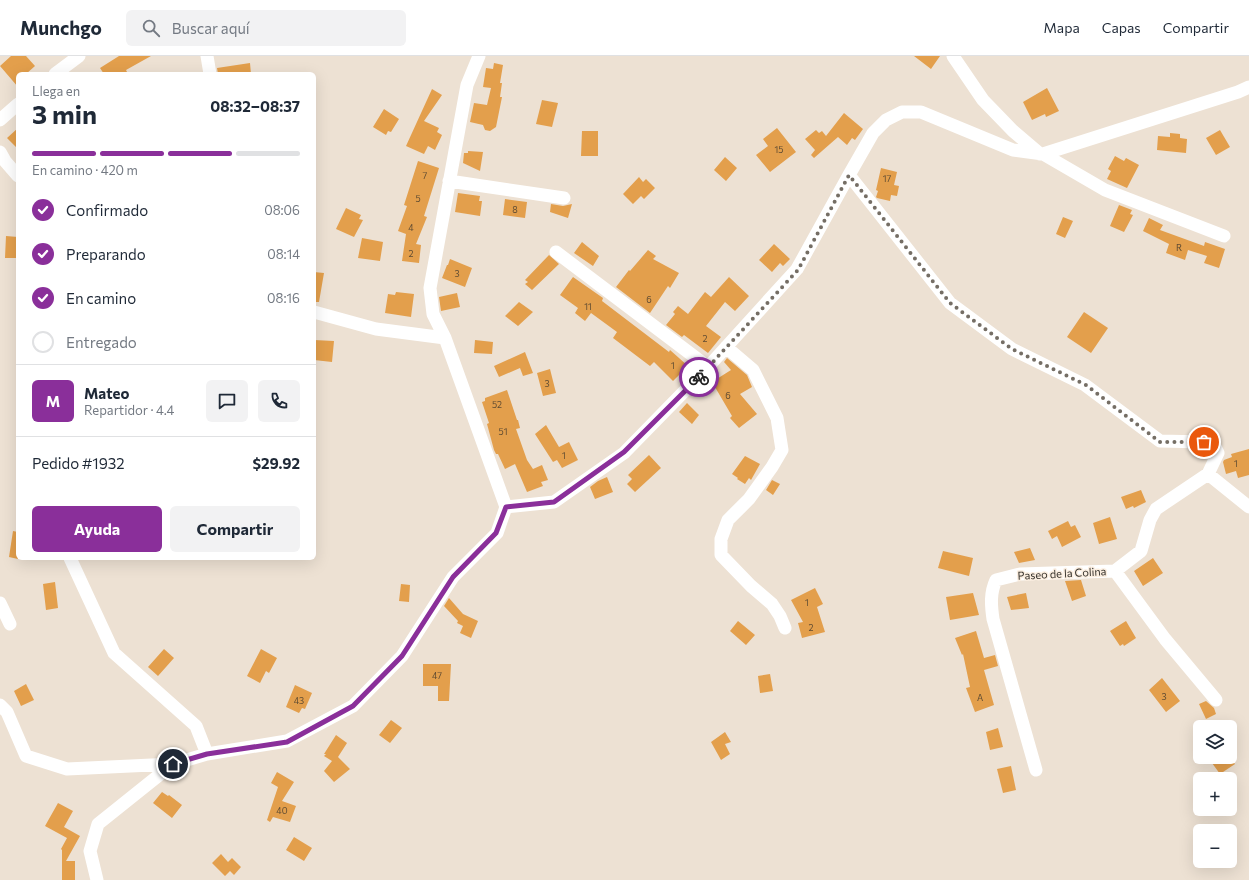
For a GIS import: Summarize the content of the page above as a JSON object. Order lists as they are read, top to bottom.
{
  "streets": {
    "street": ["Paseo de la Colina"]
  },
  "house_numbers": [
    "15",
    "7",
    "17",
    "5",
    "8",
    "4",
    "R",
    "2",
    "3",
    "6",
    "11",
    "2",
    "1",
    "3",
    "6",
    "52",
    "51",
    "1",
    "1",
    "1",
    "2",
    "47",
    "3",
    "A",
    "43",
    "40"
  ],
  "page": {
    "header": "Munchgo",
    "search": "Buscar aquí",
    "nav": ["Mapa", "Capas", "Compartir"],
    "heading": ["3 min", "Llega en", "08:32–08:37"],
    "panel": [
      "Mateo",
      "Repartidor · 4.4",
      "Pedido #1932",
      "$29.92"
    ],
    "bar": "En camino · 420 m",
    "list": [
      ["Confirmado", "08:06"],
      ["Preparando", "08:14"],
      ["En camino", "08:16"],
      "Entregado"
    ],
    "round": "M",
    "buttons": ["Ayuda", "Compartir"],
    "map_buttons": ["+", "−"]
  }
}
